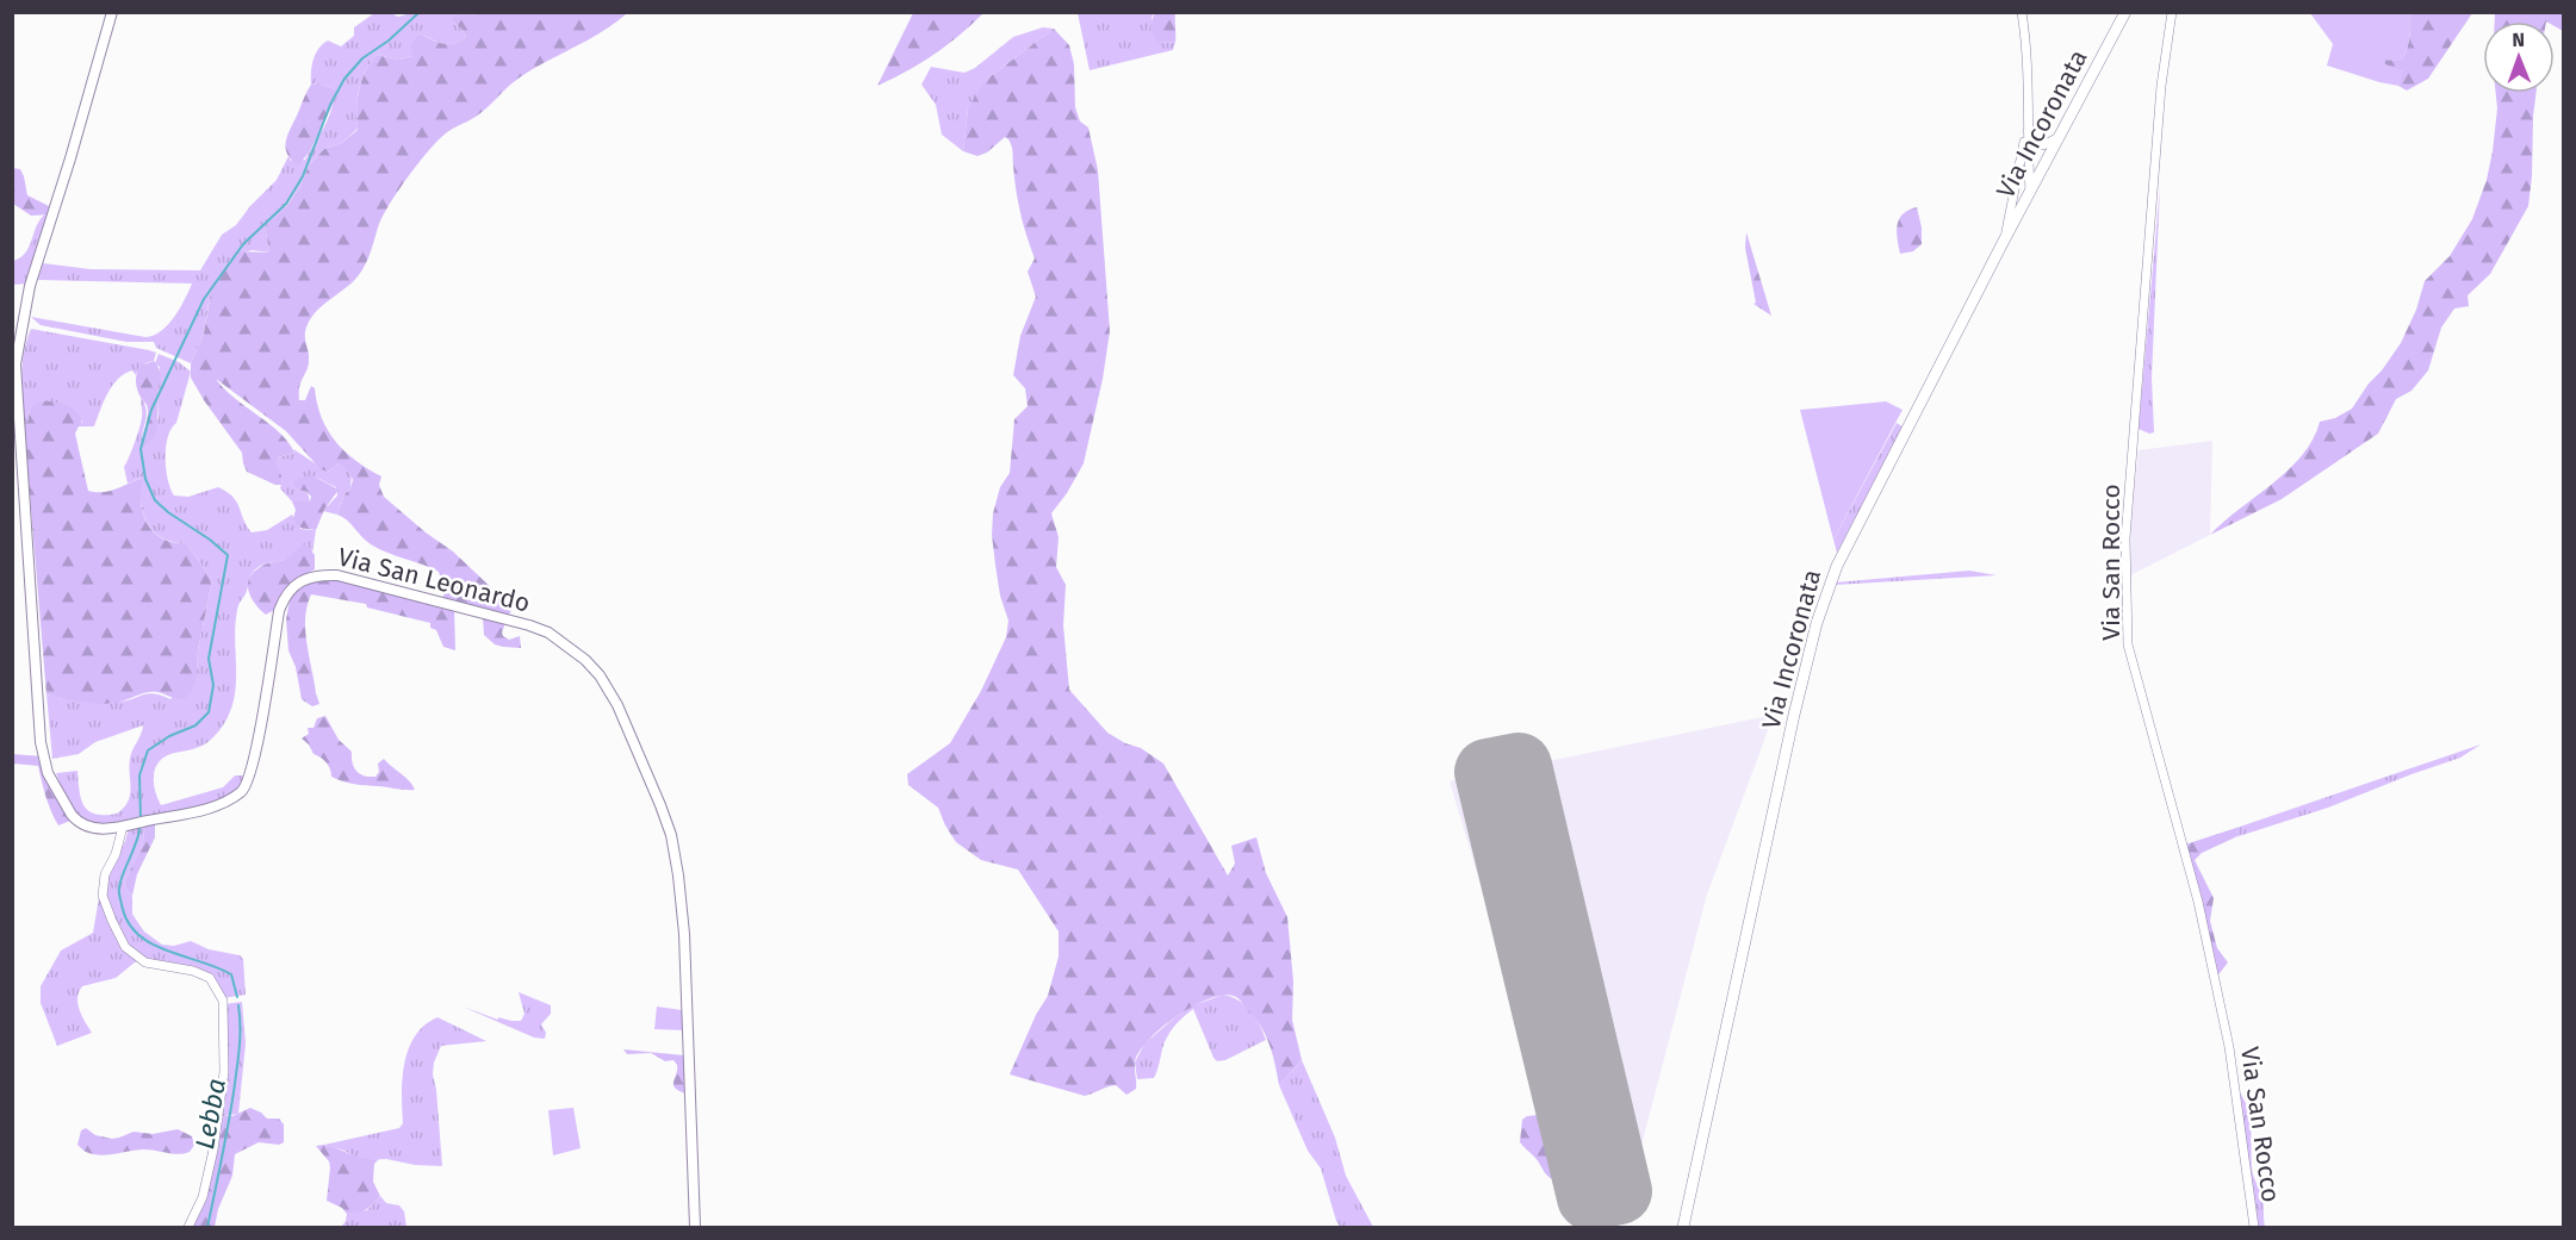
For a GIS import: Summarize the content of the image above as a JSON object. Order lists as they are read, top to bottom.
{
  "streets": {
    "main road": ["Via Incoronata"],
    "street": ["Via San Rocco", "Via San Leonardo"]
  },
  "water": ["Lebba"],
  "north": "top"
}
